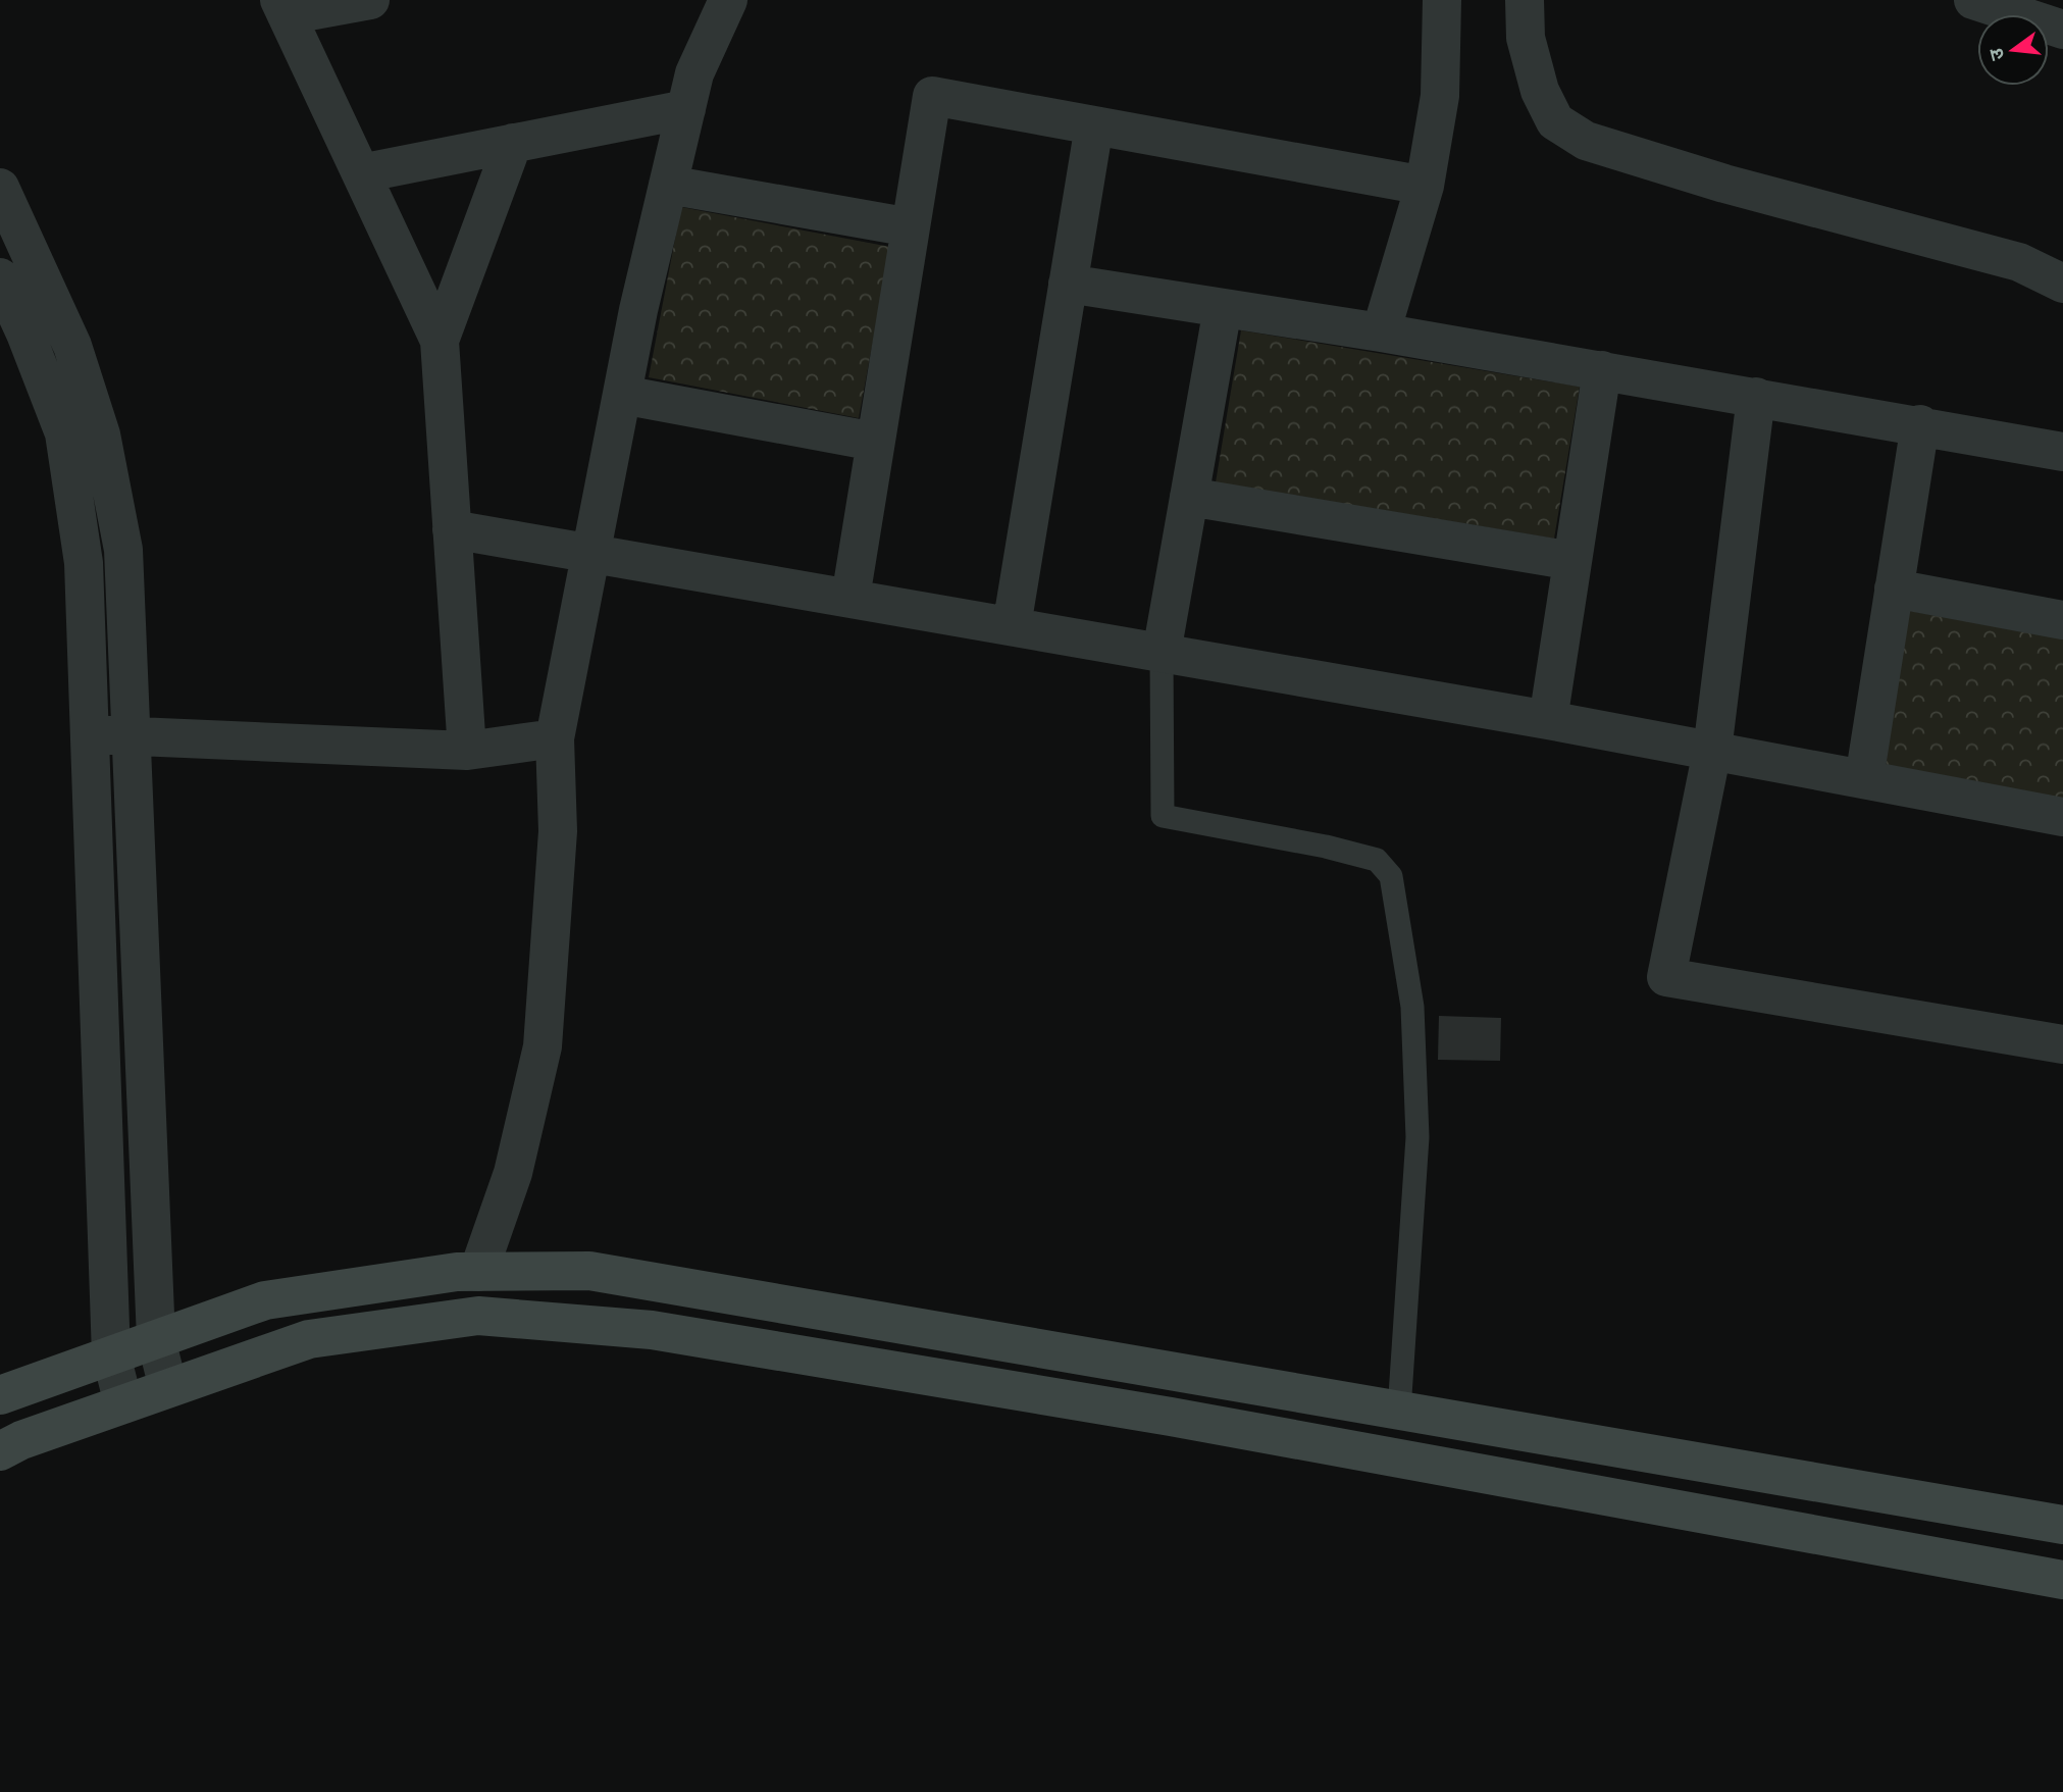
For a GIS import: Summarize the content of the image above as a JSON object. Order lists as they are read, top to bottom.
{
  "north": "left"
}
